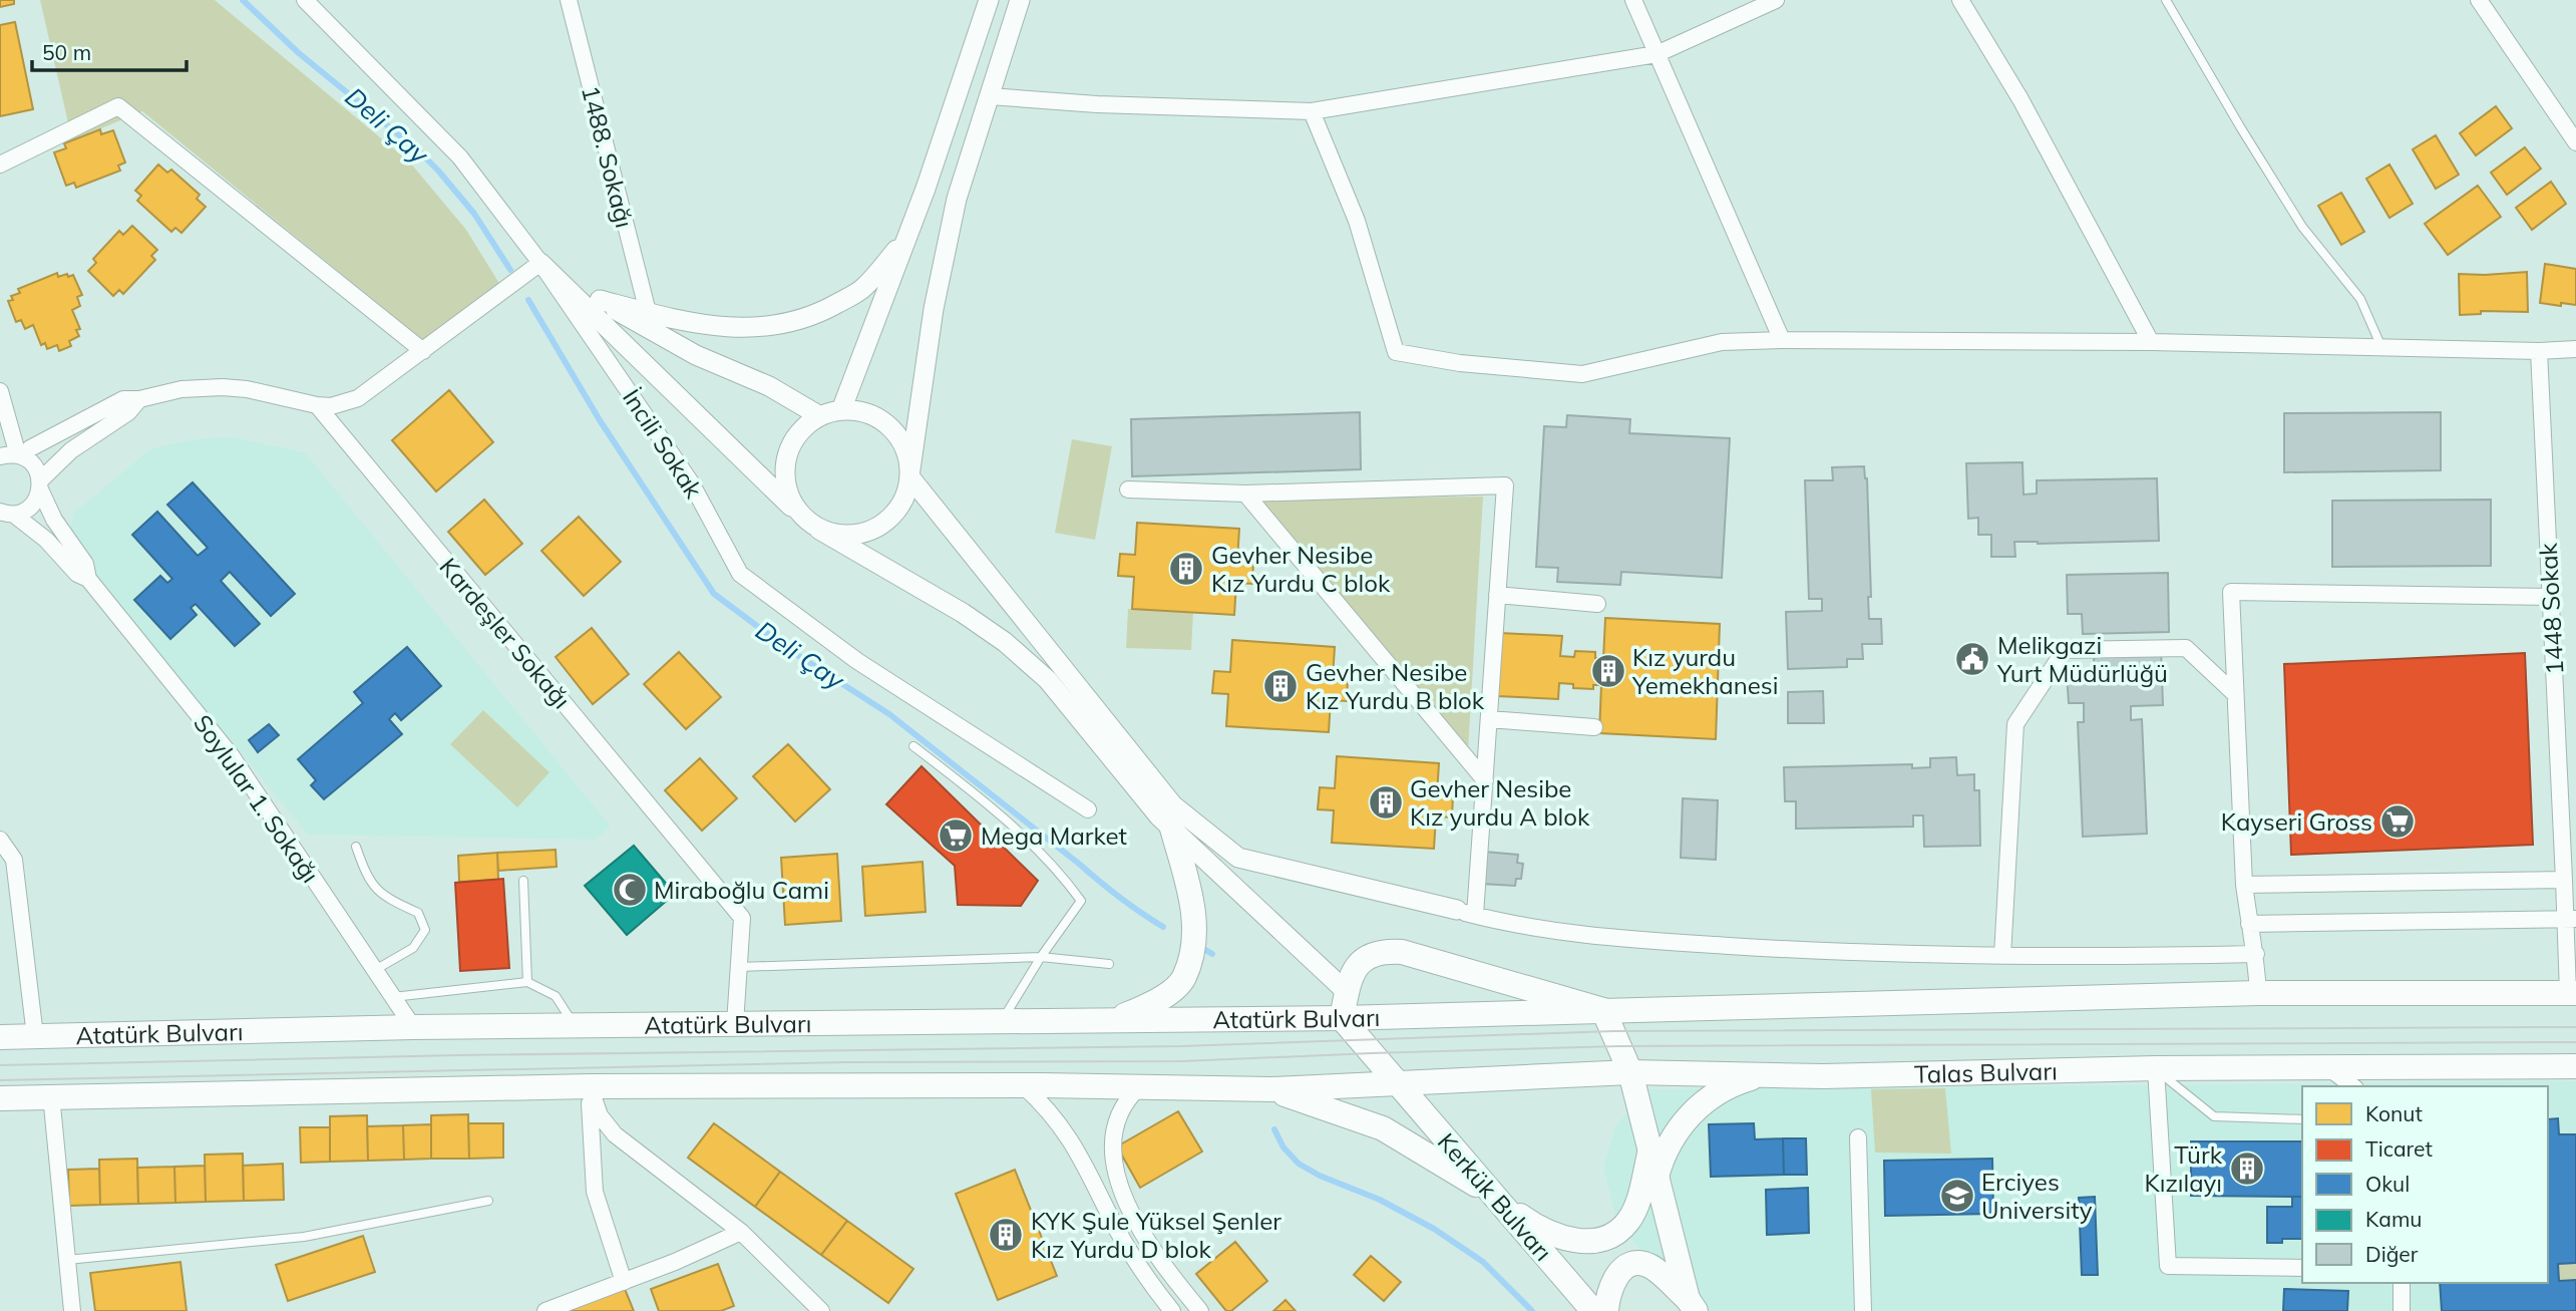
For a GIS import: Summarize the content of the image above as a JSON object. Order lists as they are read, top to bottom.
{
  "streets": {
    "main road": ["Atatürk Bulvarı", "Talas Bulvarı", "Kerkük Bulvarı"],
    "street": [
      "1488. Sokağı",
      "İncili Sokak",
      "1448 Sokak",
      "Kardeşler Sokağı",
      "Soylular 1. Sokağı"
    ]
  },
  "crossings": [
    ["Kardeşler Sokağı", "Atatürk Bulvarı"],
    ["Soylular 1. Sokağı", "Atatürk Bulvarı"],
    ["Atatürk Bulvarı", "Kerkük Bulvarı"],
    ["Talas Bulvarı", "Kerkük Bulvarı"]
  ],
  "water": ["Deli Çay"],
  "places": {
    "building": [
      "Gevher Nesibe Kız Yurdu C blok",
      "Kız yurdu Yemekhanesi",
      "Gevher Nesibe Kız Yurdu B blok",
      "Gevher Nesibe Kız yurdu A blok",
      "Türk Kızılayı",
      "KYK Şule Yüksel Şenler Kız Yurdu D blok"
    ],
    "public building": ["Melikgazi Yurt Müdürlüğü"],
    "supermarket": ["Kayseri Gross", "Mega Market"],
    "mosque": ["Miraboğlu Cami"],
    "school or university": ["Erciyes University"]
  },
  "legend": [
    "Konut",
    "Ticaret",
    "Okul",
    "Kamu",
    "Diğer"
  ],
  "scale_bar": "50 m"
}
